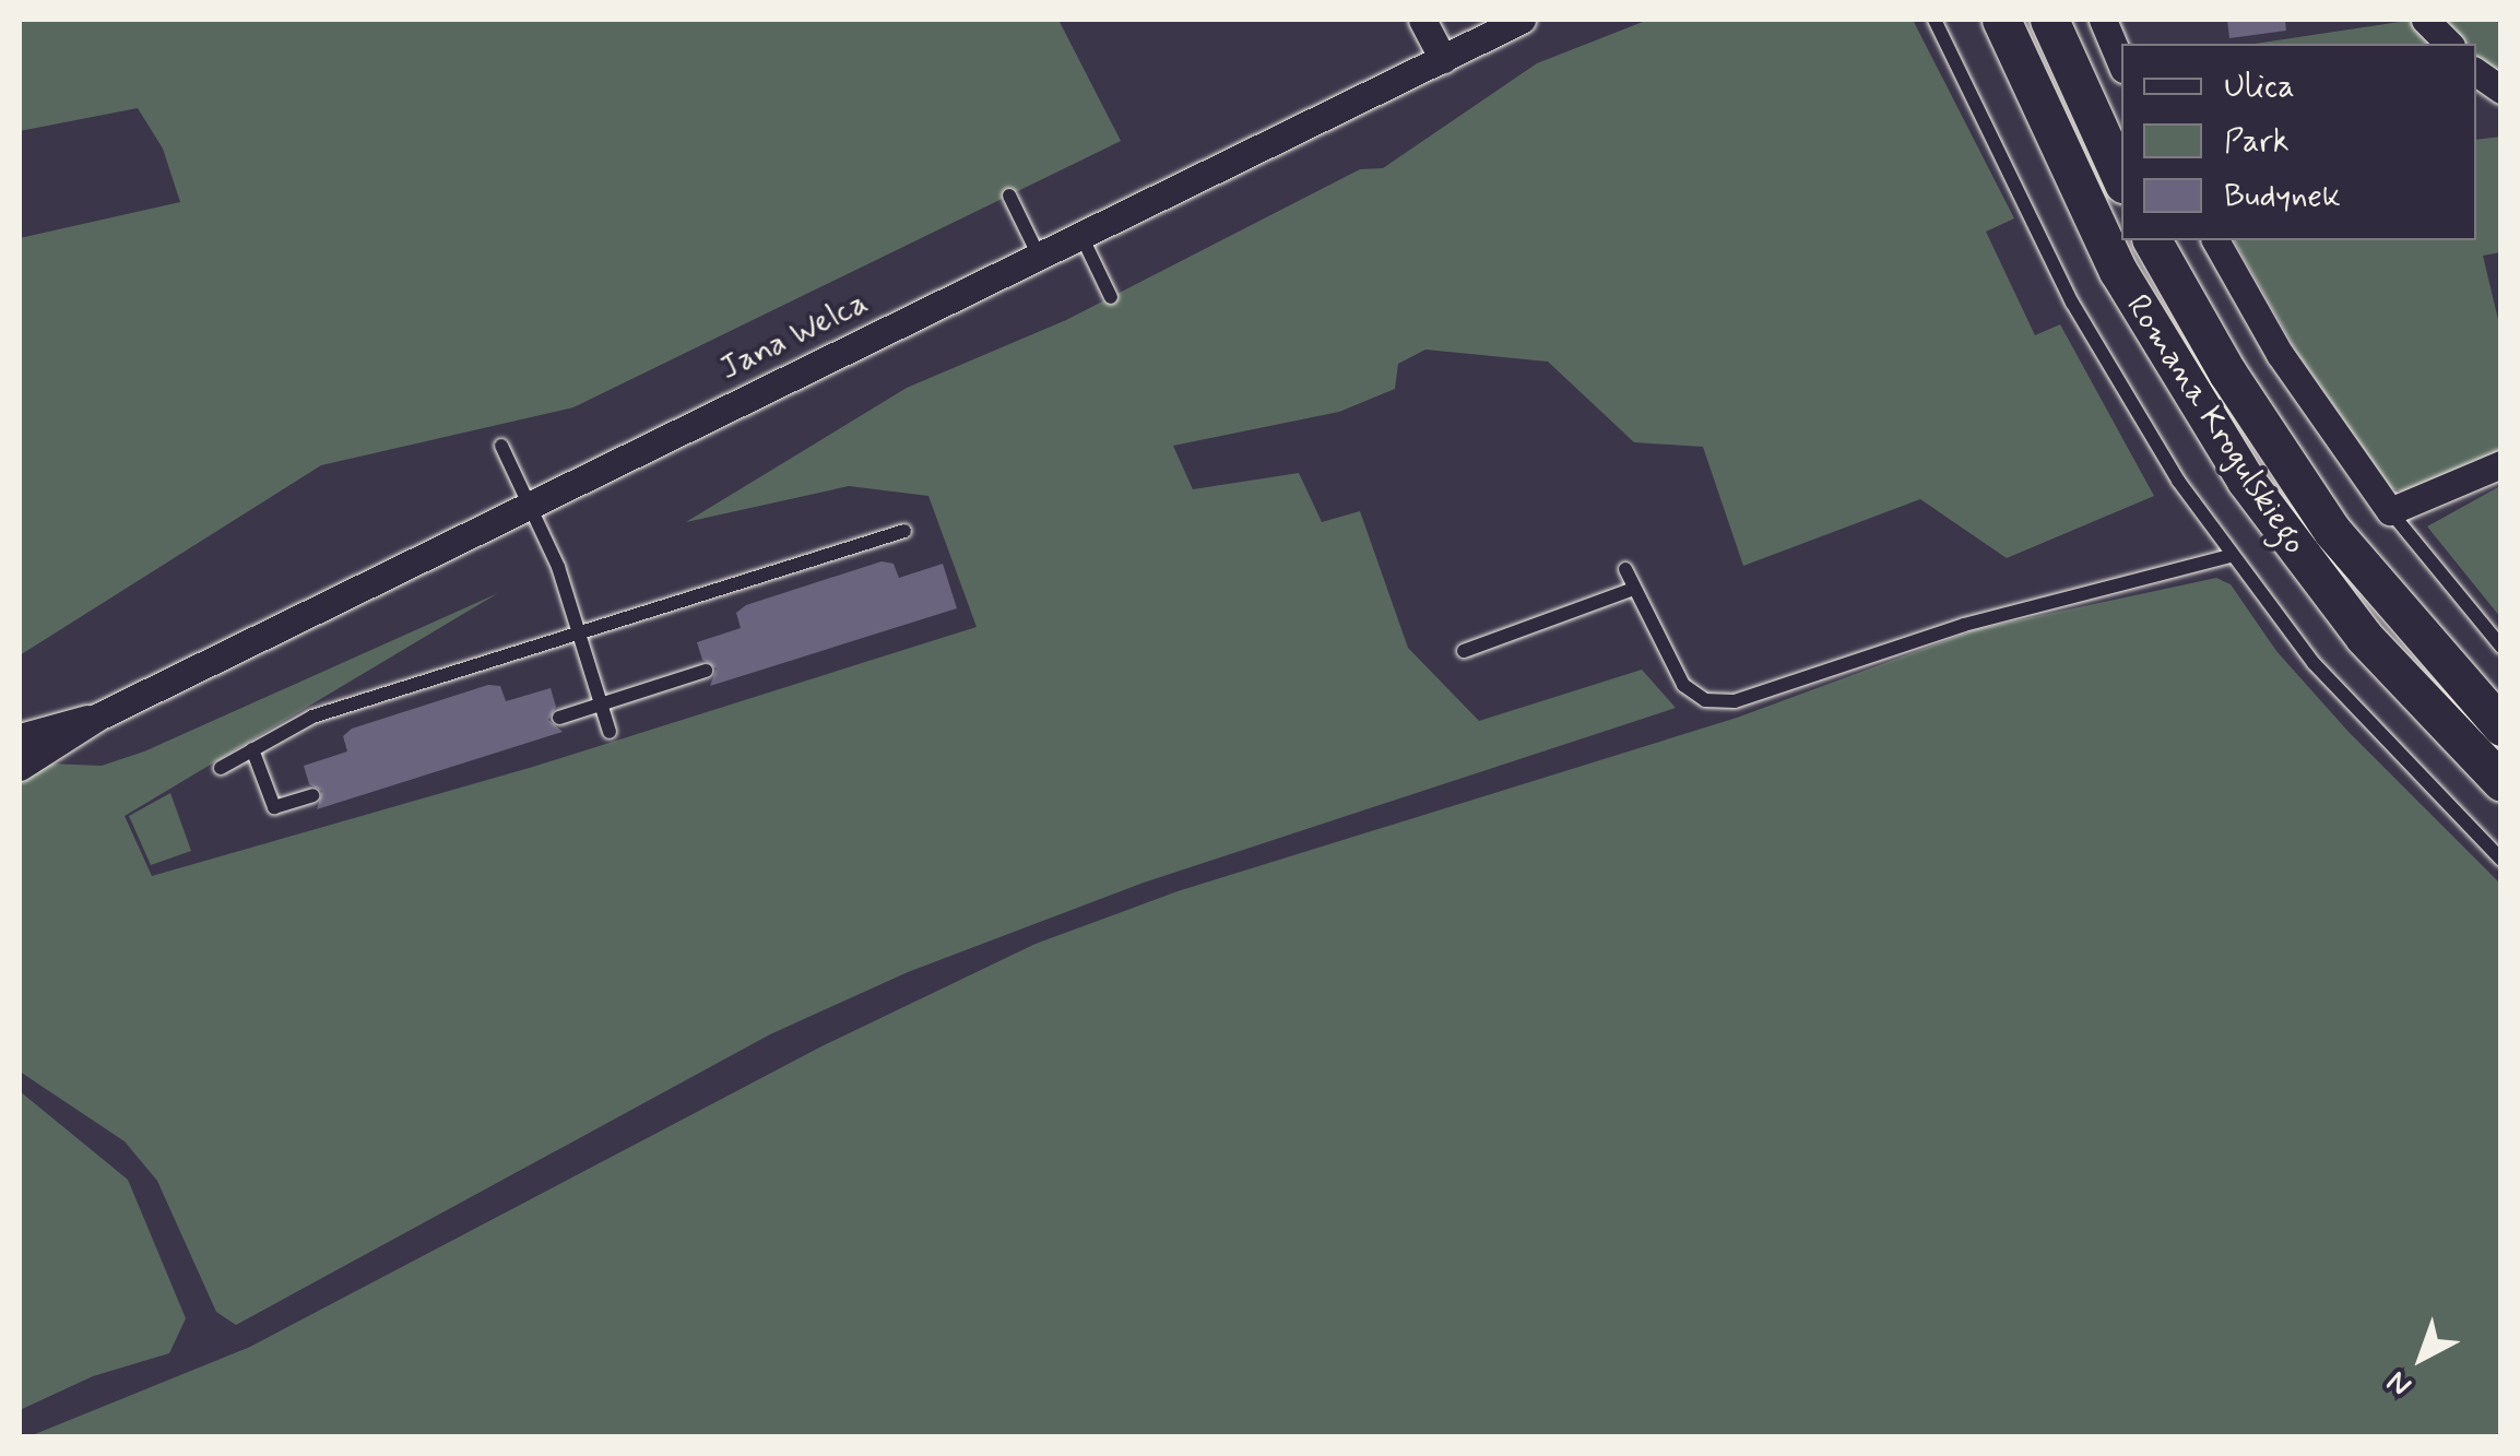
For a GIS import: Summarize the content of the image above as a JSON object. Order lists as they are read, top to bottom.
{
  "streets": {
    "main road": ["Romana Krogulskiego"],
    "street": ["Jana Welca"]
  },
  "legend": ["Ulica", "Park", "Budynek"],
  "north": "bottom left"
}
